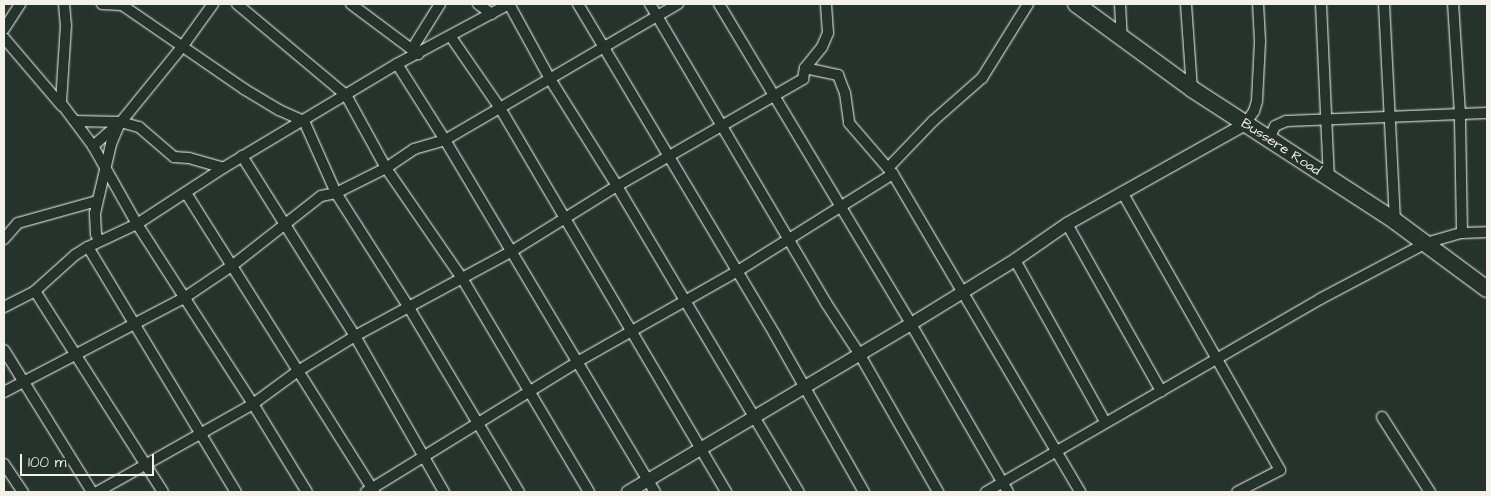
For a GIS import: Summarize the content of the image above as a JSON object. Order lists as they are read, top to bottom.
{
  "streets": {
    "main road": ["Bussere Road"]
  },
  "scale_bar": "100 m"
}
